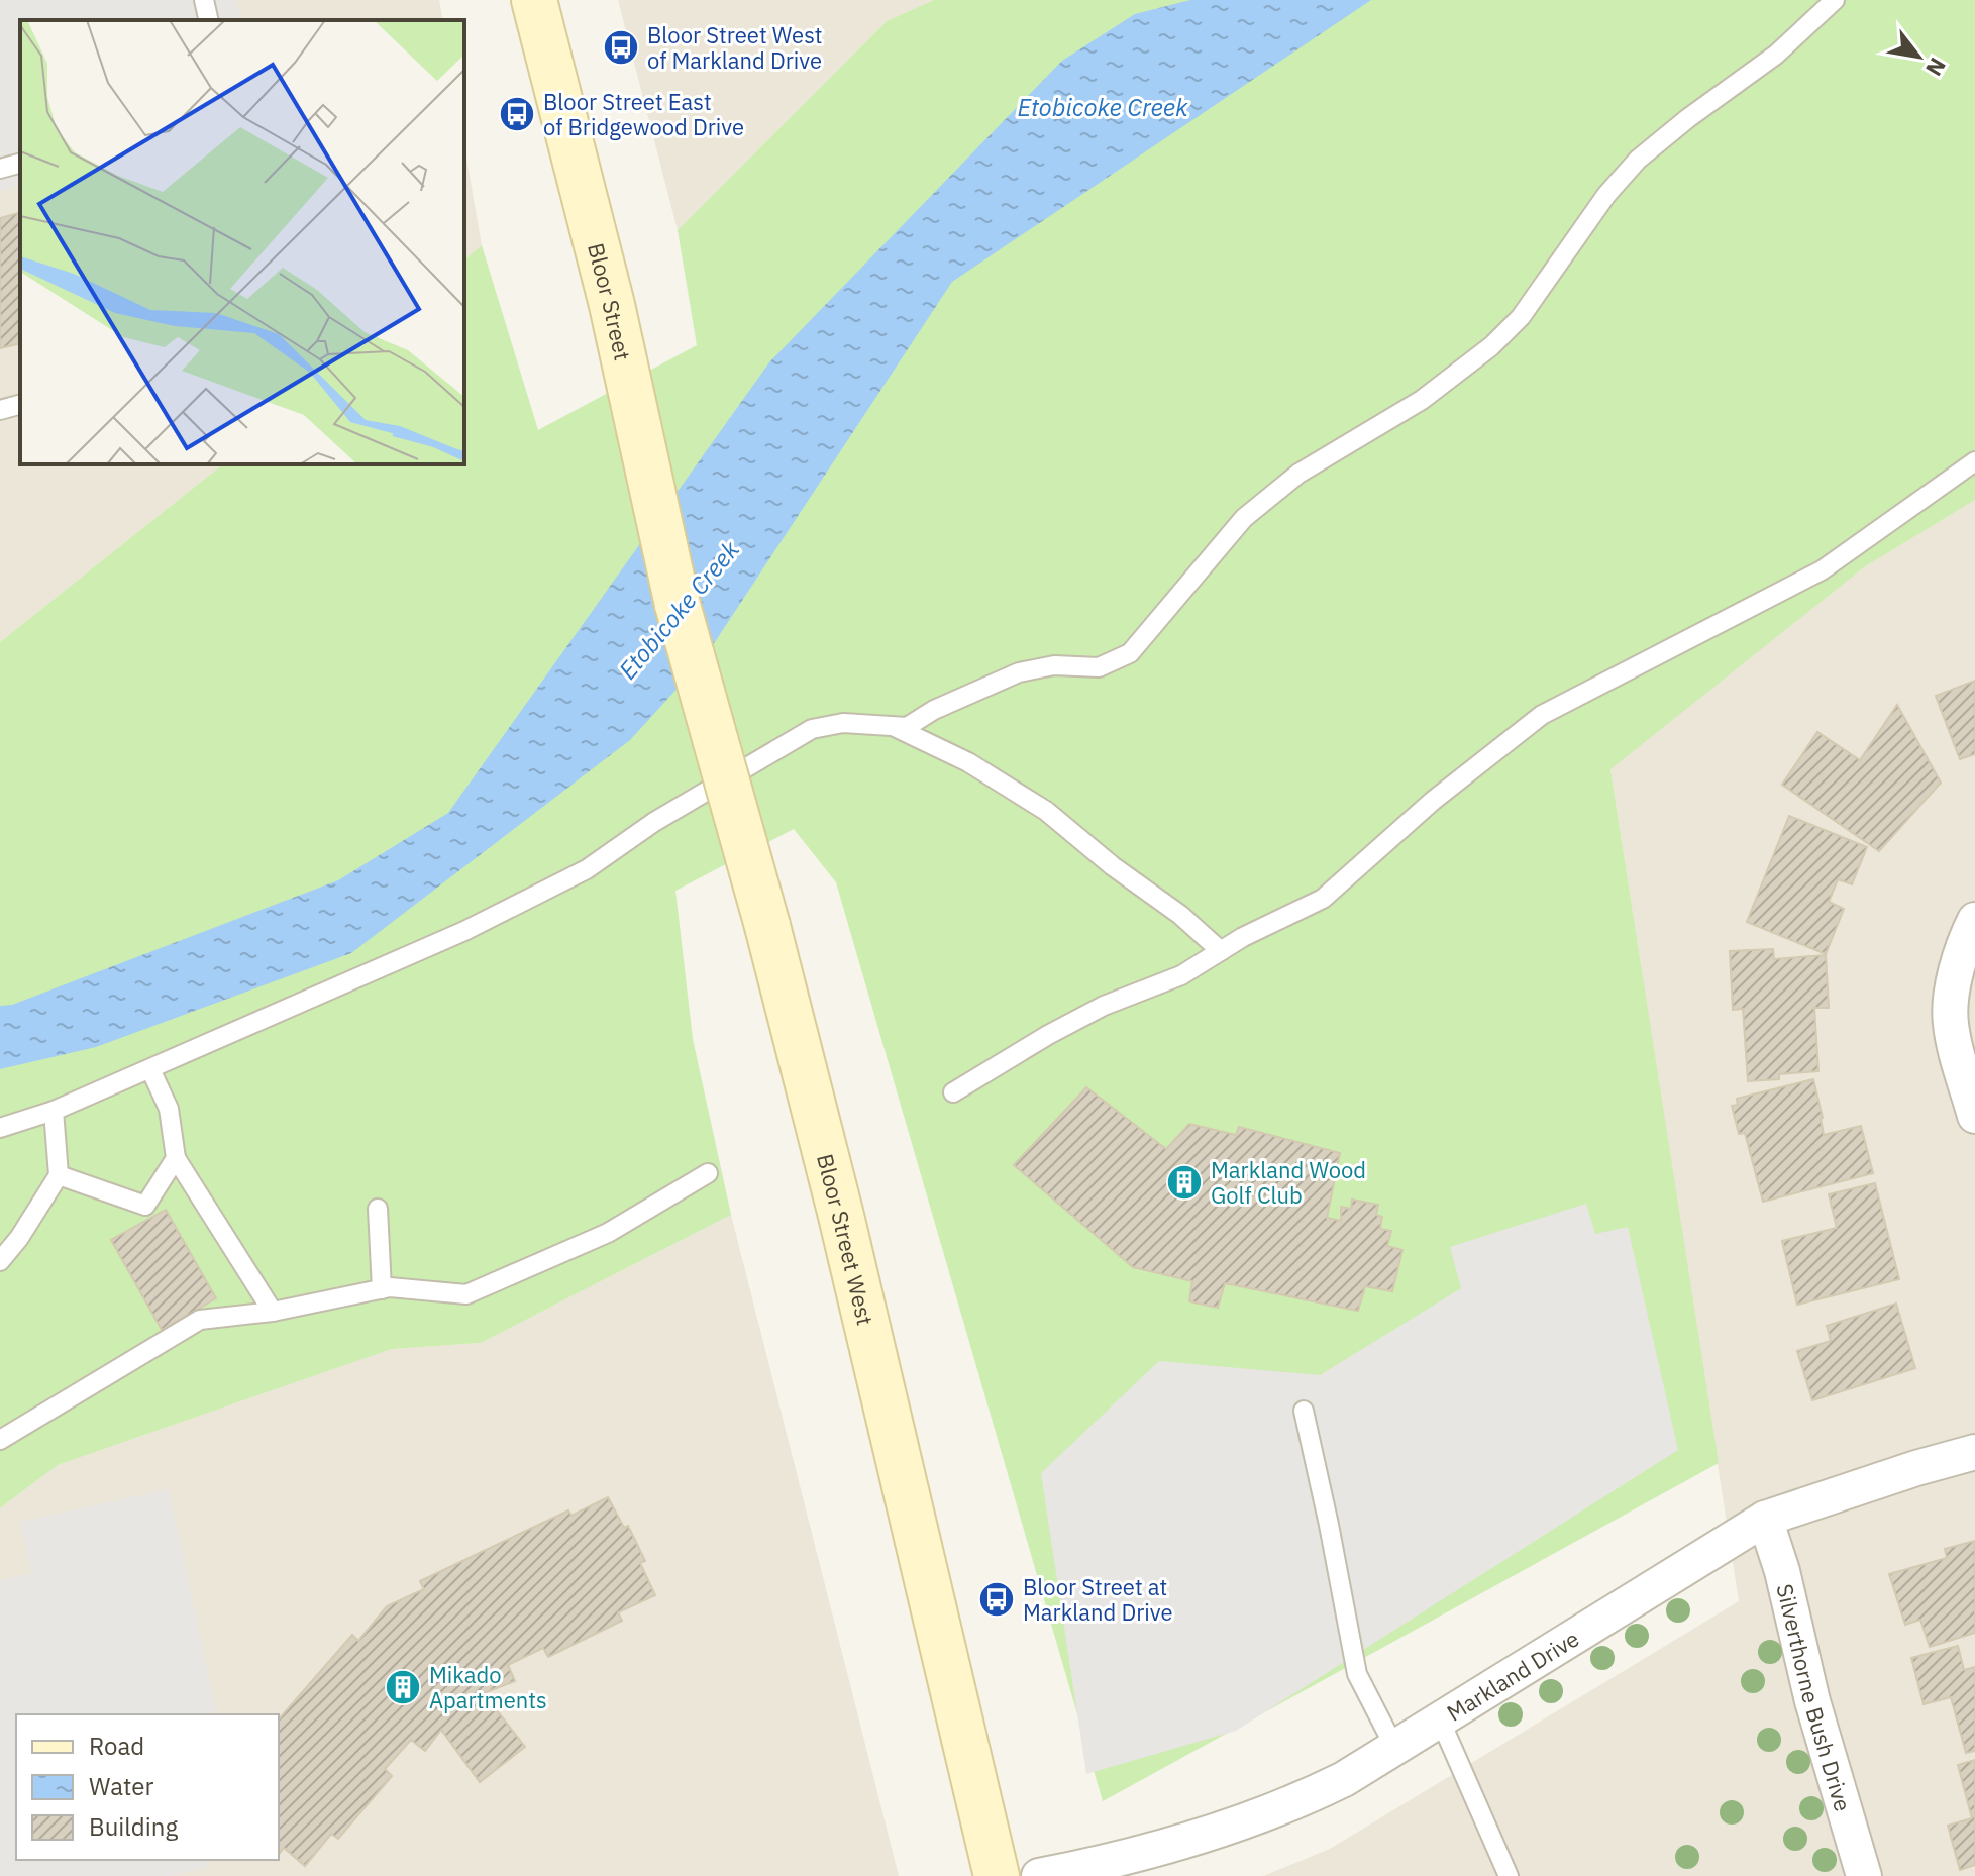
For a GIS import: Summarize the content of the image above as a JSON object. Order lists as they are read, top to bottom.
{
  "streets": {
    "main road": ["Bloor Street", "Bloor Street West"],
    "street": ["Markland Drive", "Silverthorne Bush Drive"]
  },
  "crossings": [
    ["Bloor Street", "Bloor Street West"],
    ["Markland Drive", "Silverthorne Bush Drive"]
  ],
  "water": ["Etobicoke Creek"],
  "places": {
    "bus stop": ["Bloor Street West of Markland Drive", "Bloor Street East of Bridgewood Drive", "Bloor Street at Markland Drive"],
    "building": ["Markland Wood Golf Club", "Mikado Apartments"]
  },
  "legend": ["Road", "Water", "Building"],
  "north": "bottom right"
}
